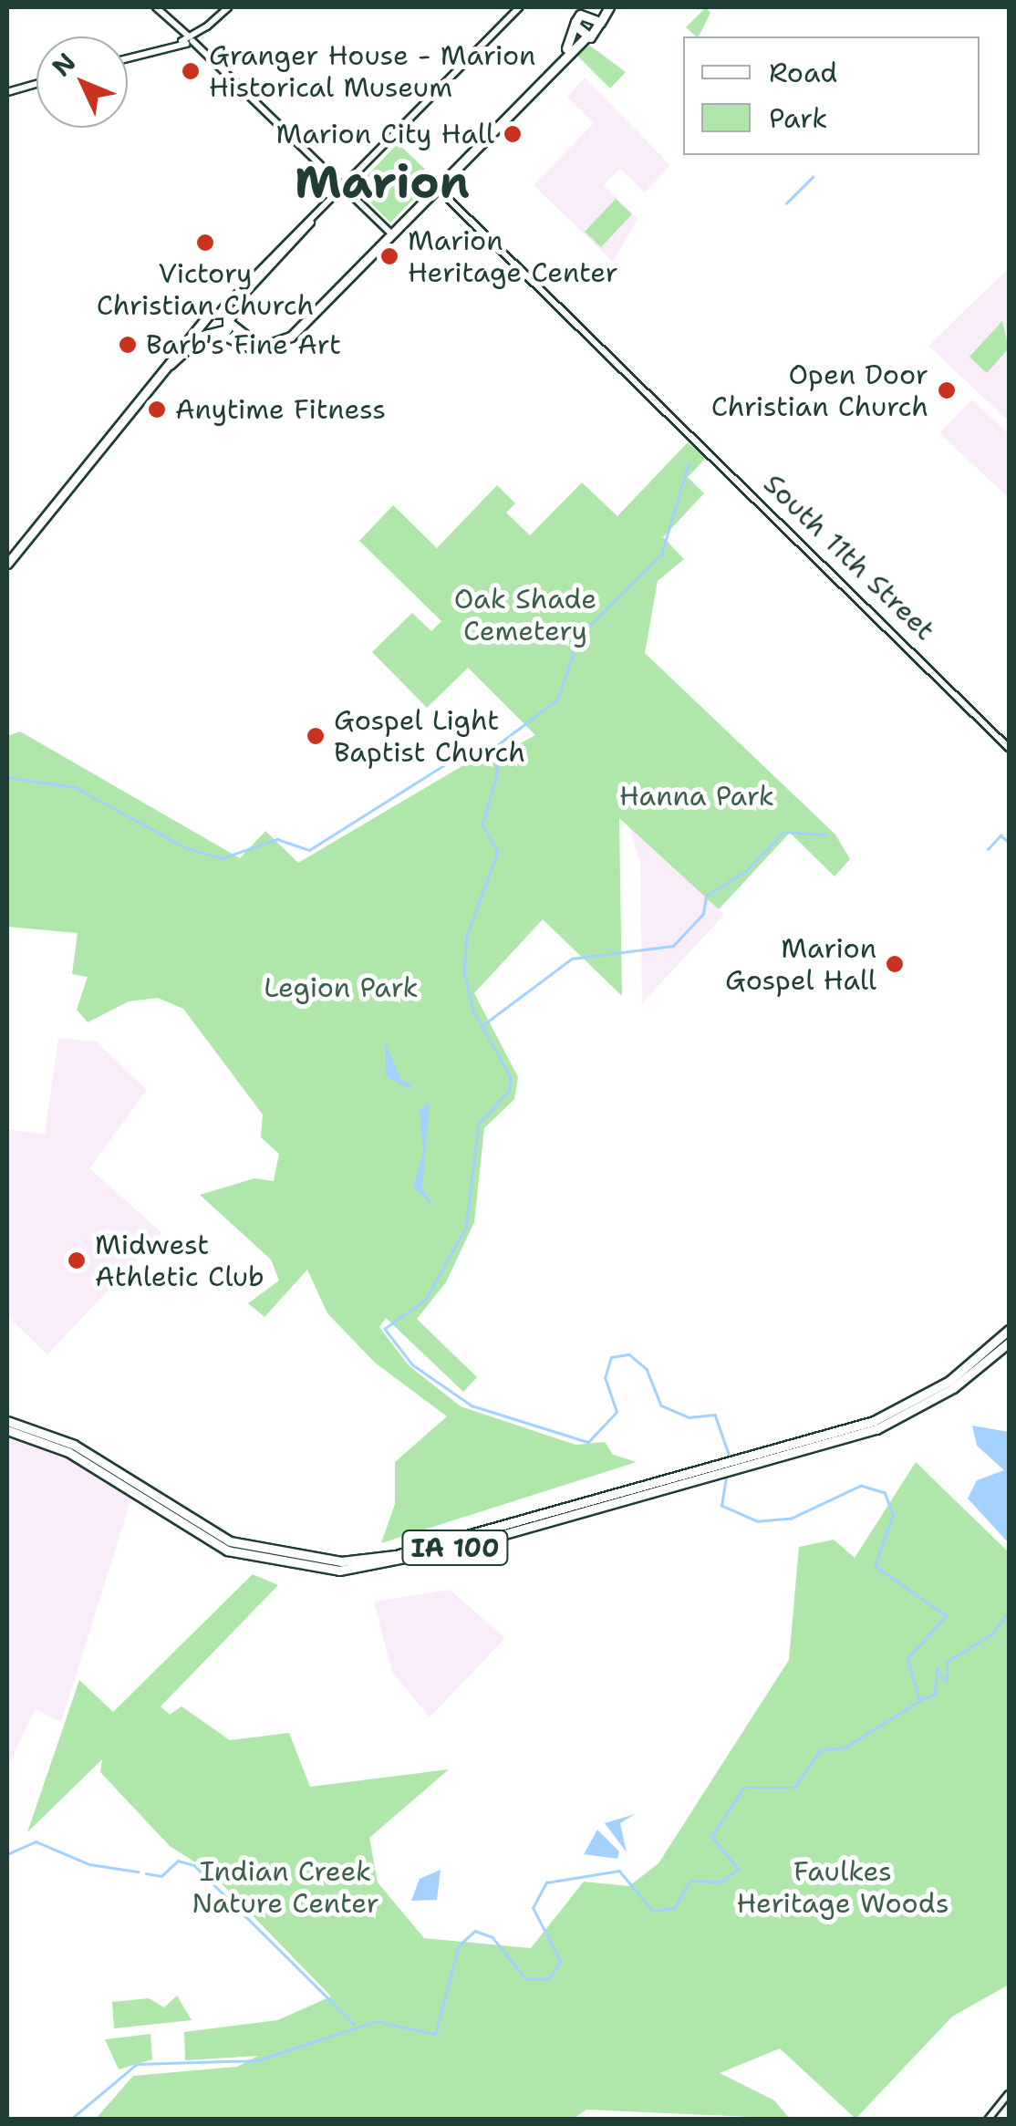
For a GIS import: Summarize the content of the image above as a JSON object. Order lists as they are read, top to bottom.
{
  "streets": {
    "main road": ["IA 100"],
    "street": ["South 11th Street"]
  },
  "districts": ["Marion"],
  "parks": [
    "Oak Shade Cemetery",
    "Hanna Park",
    "Legion Park",
    "Indian Creek Nature Center",
    "Faulkes Heritage Woods"
  ],
  "places": [
    "Granger House - Marion Historical Museum",
    "Marion City Hall",
    "Victory Christian Church",
    "Marion Heritage Center",
    "Barb's Fine Art",
    "Open Door Christian Church",
    "Anytime Fitness",
    "Gospel Light Baptist Church",
    "Marion Gospel Hall",
    "Midwest Athletic Club"
  ],
  "legend": ["Road", "Park"],
  "north": "top left"
}
